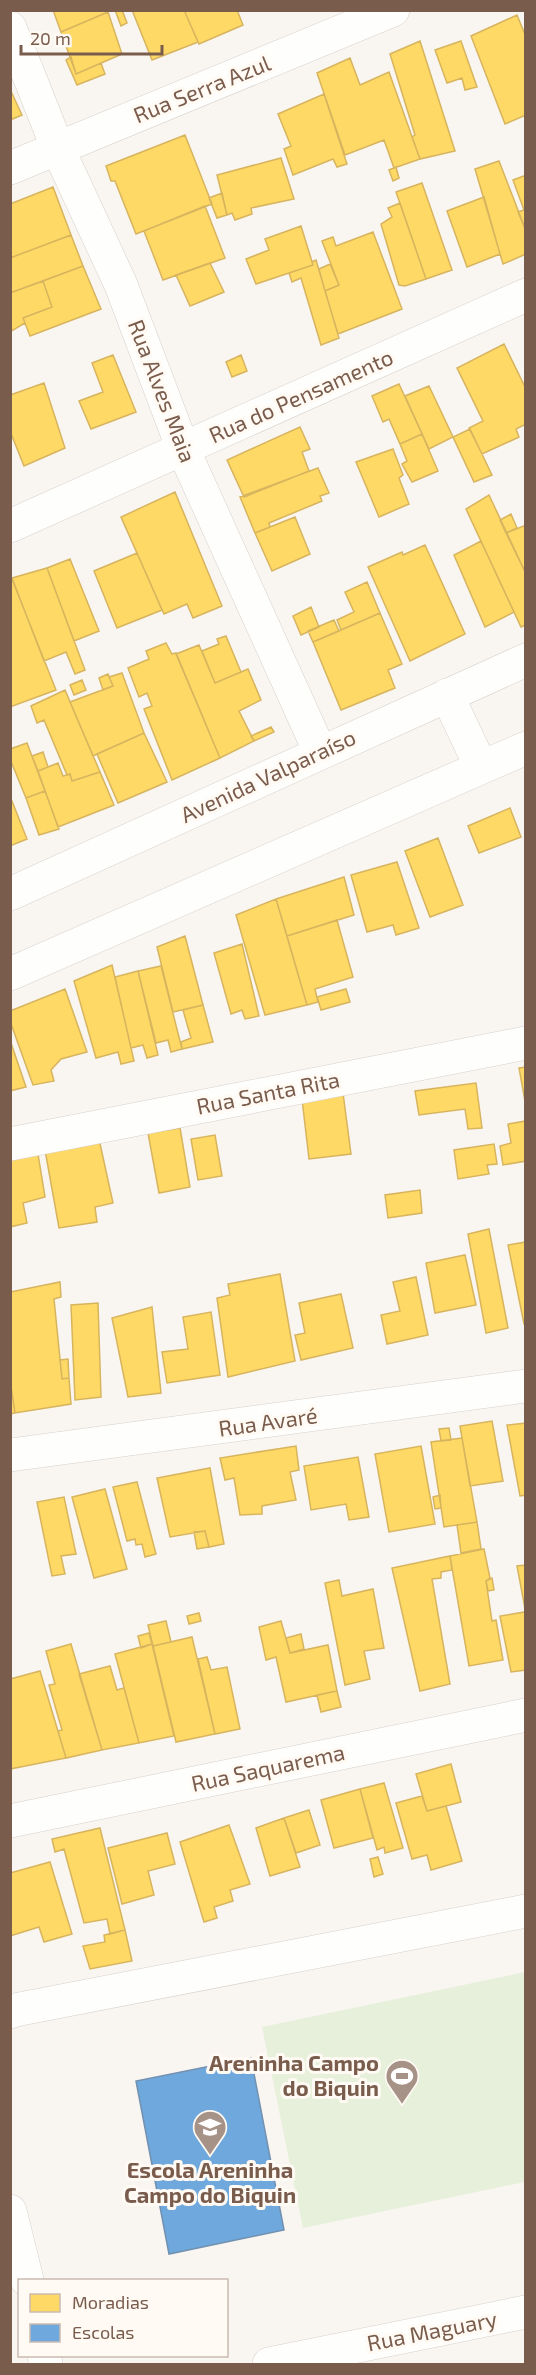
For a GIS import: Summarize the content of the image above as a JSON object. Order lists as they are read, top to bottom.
{
  "streets": {
    "street": [
      "Rua Serra Azul",
      "Rua Alves Maia",
      "Rua do Pensamento",
      "Avenida Valparaíso",
      "Rua Santa Rita",
      "Rua Avaré",
      "Rua Saquarema",
      "Rua Maguary"
    ]
  },
  "crossings": [
    ["Rua Serra Azul", "Rua Alves Maia"],
    ["Rua Alves Maia", "Rua do Pensamento"],
    ["Rua Alves Maia", "Avenida Valparaíso"]
  ],
  "places": {
    "sports": ["Areninha Campo do Biquin"],
    "school or university": ["Escola Areninha Campo do Biquin"]
  },
  "legend": ["Moradias", "Escolas"],
  "scale_bar": "20 m"
}
